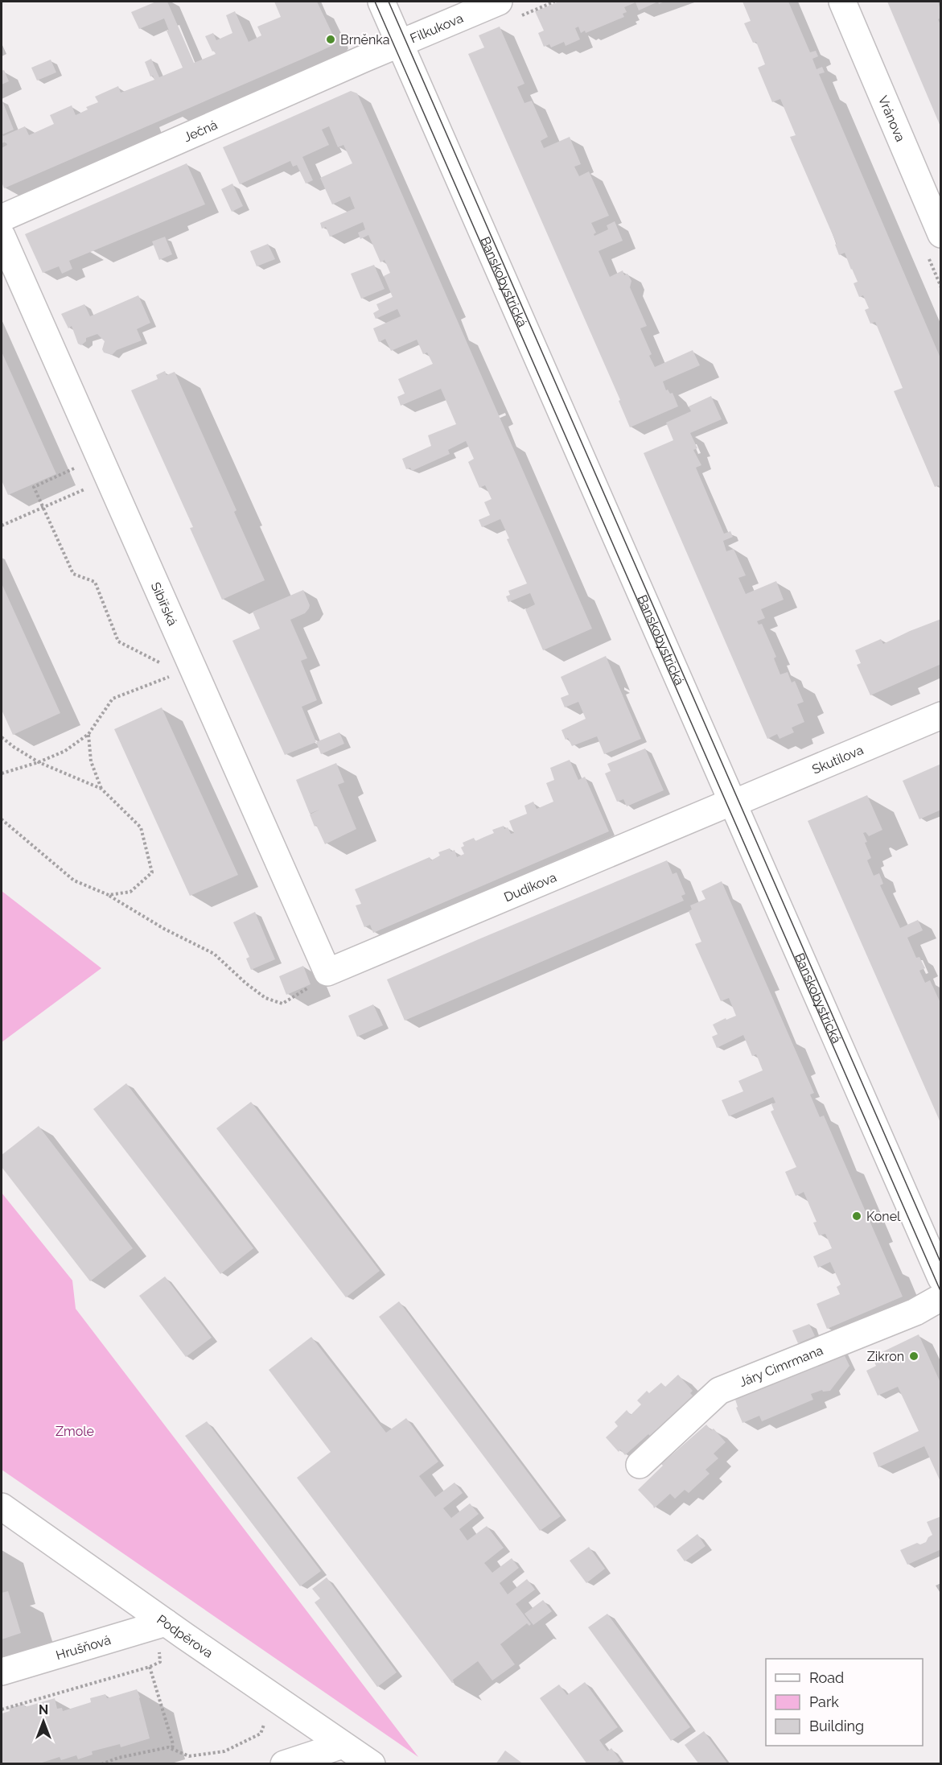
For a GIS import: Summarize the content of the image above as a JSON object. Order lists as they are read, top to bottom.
{
  "streets": {
    "street": [
      "Filkukova",
      "Vránova",
      "Ječná",
      "Banskobystrická",
      "Sibiřská",
      "Skutilova",
      "Dudíkova",
      "Járy Cimrmana",
      "Podpěrova",
      "Hrušňová"
    ]
  },
  "crossings": [
    ["Filkukova", "Ječná"],
    ["Filkukova", "Banskobystrická"],
    ["Ječná", "Banskobystrická"],
    ["Banskobystrická", "Skutilova"],
    ["Banskobystrická", "Dudíkova"],
    ["Sibiřská", "Dudíkova"],
    ["Skutilova", "Dudíkova"],
    ["Podpěrova", "Hrušňová"]
  ],
  "parks": ["Zmole"],
  "places": ["Brněnka", "Konel", "Zikron"],
  "legend": ["Road", "Park", "Building"],
  "north": "top"
}
